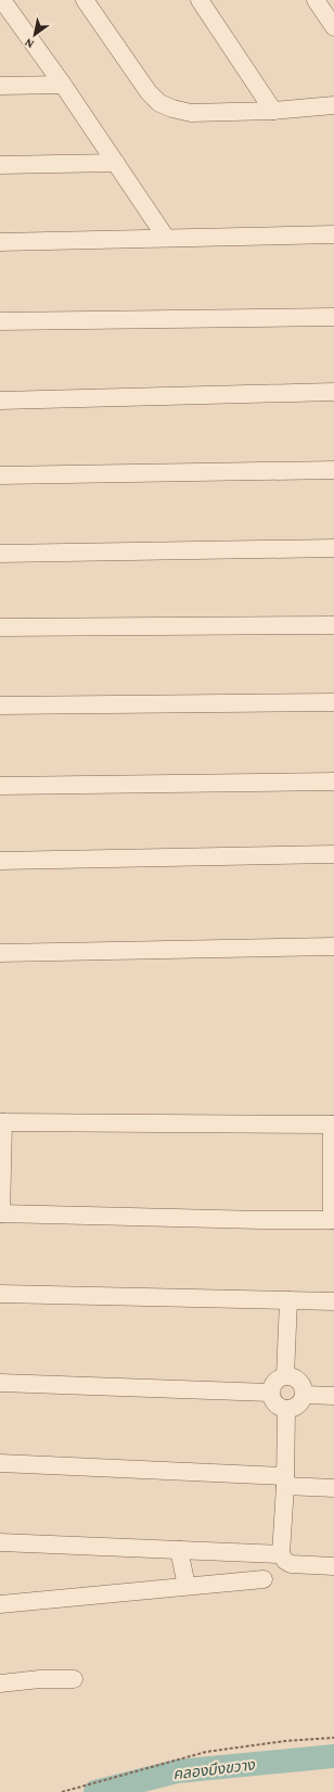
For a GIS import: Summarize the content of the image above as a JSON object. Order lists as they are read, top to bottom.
{
  "water": ["คลองบึงขวาง"],
  "north": "bottom left"
}
